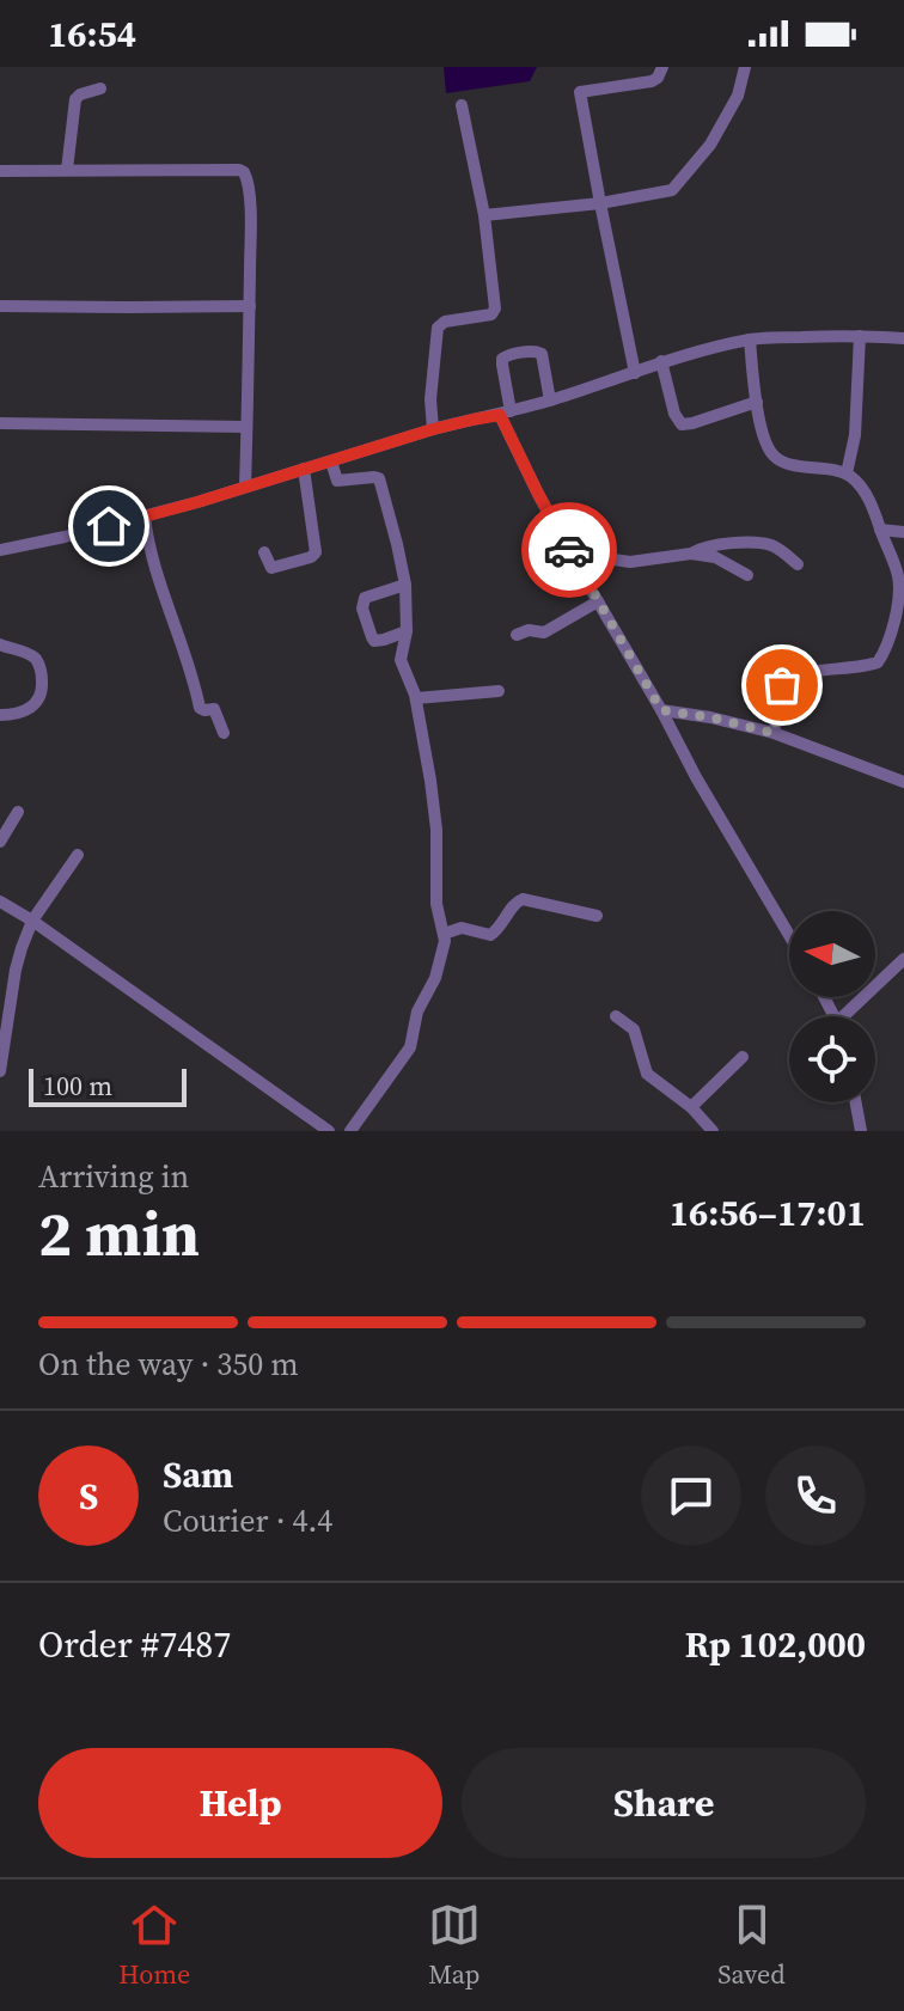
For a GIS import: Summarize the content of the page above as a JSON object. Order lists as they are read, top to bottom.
{
  "scale_bar": "100 m",
  "north": "left",
  "page": {
    "status": "16:54",
    "scale": "100 m",
    "heading": ["2 min", "Arriving in", "16:56–17:01"],
    "panel": [
      "Sam",
      "Courier · 4.4",
      "Order #7487",
      "Rp 102,000"
    ],
    "bar": "On the way · 350 m",
    "round": "S",
    "buttons": ["Help", "Share"],
    "tabs": ["Home", "Map", "Saved"]
  }
}
